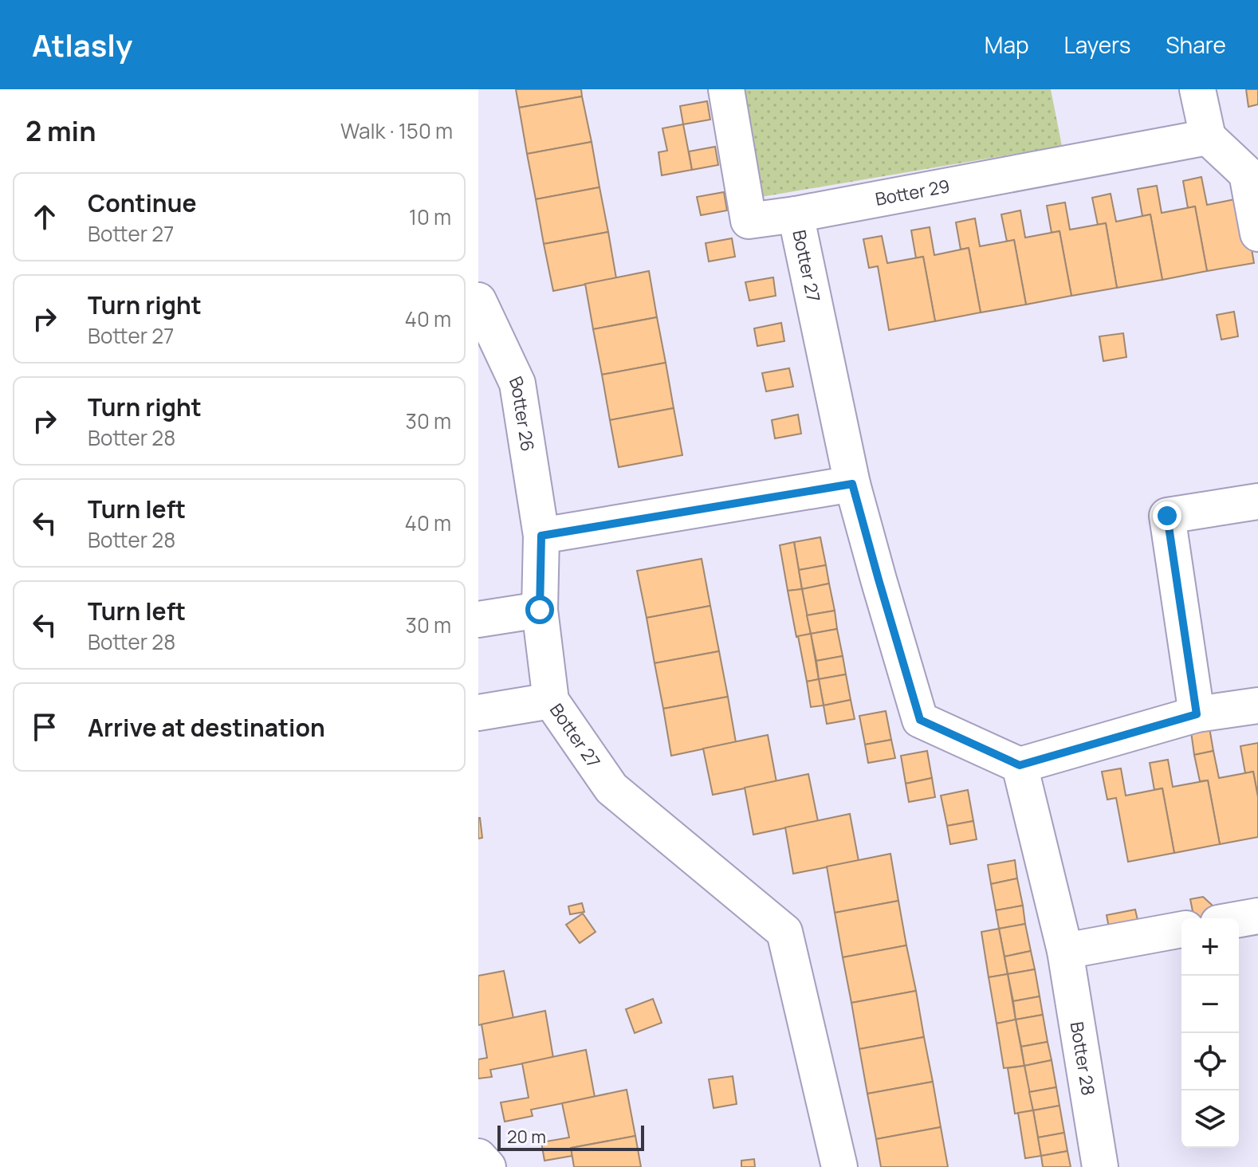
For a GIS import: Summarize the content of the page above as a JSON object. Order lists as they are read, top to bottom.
{
  "streets": {
    "street": [
      "Botter 29",
      "Botter 27",
      "Botter 26",
      "Botter 28"
    ]
  },
  "crossings": [
    ["Botter 29", "Botter 27"],
    ["Botter 27", "Botter 26"]
  ],
  "scale_bar": "20 m",
  "page": {
    "header": "Atlasly",
    "nav": ["Map", "Layers", "Share"],
    "heading": ["2 min", "Walk · 150 m"],
    "list": [
      ["Continue", "Botter 27", "10 m"],
      ["Turn right", "Botter 27", "40 m"],
      ["Turn right", "Botter 28", "30 m"],
      ["Turn left", "Botter 28", "40 m"],
      ["Turn left", "Botter 28", "30 m"],
      "Arrive at destination"
    ],
    "map_buttons": ["+", "−"],
    "scale": "20 m"
  }
}
